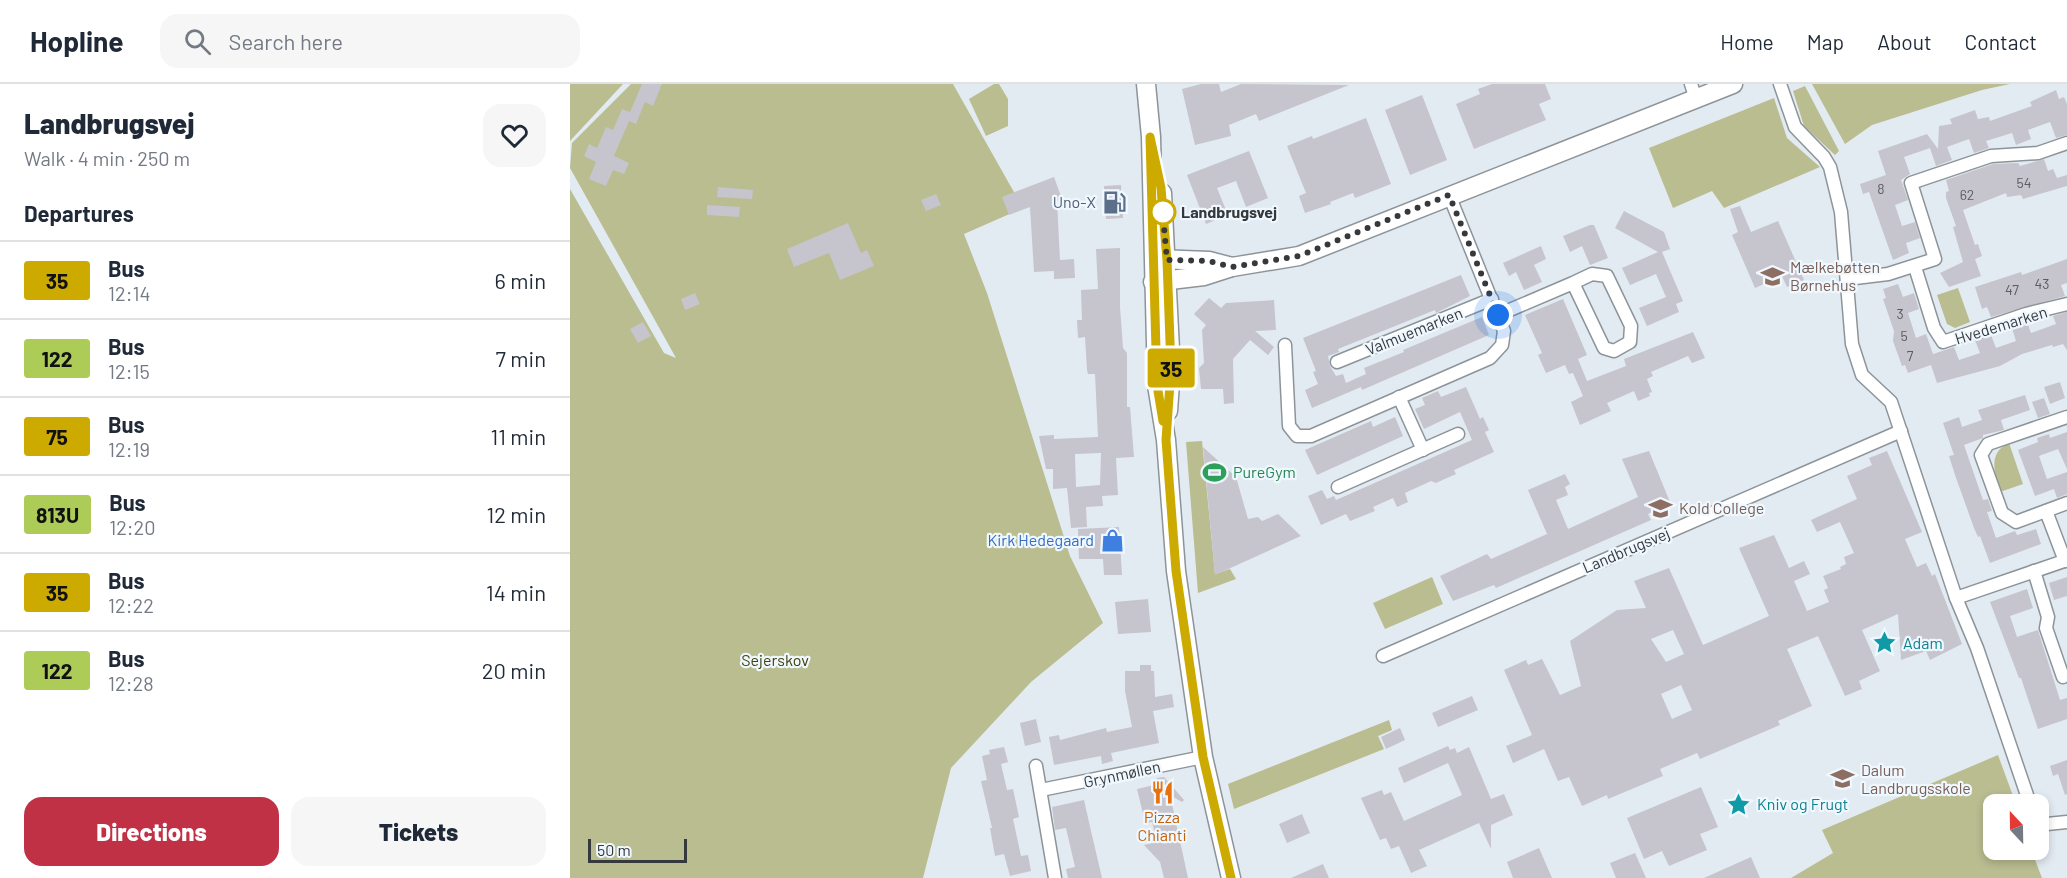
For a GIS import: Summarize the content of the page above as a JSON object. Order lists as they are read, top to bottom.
{
  "streets": {
    "street": [
      "Hvedemarken",
      "Valmuemarken",
      "Landbrugsvej",
      "Grynmøllen"
    ]
  },
  "parks": ["Sejerskov"],
  "places": {
    "fuel station": ["Uno-X"],
    "other": ["Landbrugsvej"],
    "school or university": ["Mælkebøtten Børnehus", "Kold College", "Dalum Landbrugsskole"],
    "sports": ["PureGym"],
    "shop": ["Kirk Hedegaard"],
    "place": ["Adam", "Kniv og Frugt"],
    "restaurant": ["Pizza Chianti"]
  },
  "lines": ["bus line 35"],
  "house_numbers": [
    "54",
    "8",
    "62",
    "43",
    "47",
    "3",
    "5",
    "7"
  ],
  "scale_bar": "50 m",
  "north": "top",
  "page": {
    "header": "Hopline",
    "search": "Search here",
    "nav": [
      "Home",
      "Map",
      "About",
      "Contact"
    ],
    "heading": [
      ["Landbrugsvej", "Walk · 4 min · 250 m"],
      "Departures"
    ],
    "on_map": "35",
    "list": [
      {
        "mark": "35",
        "name": "Bus",
        "note": "12:14",
        "value": "6 min"
      },
      {
        "mark": "122",
        "name": "Bus",
        "note": "12:15",
        "value": "7 min"
      },
      {
        "mark": "75",
        "name": "Bus",
        "note": "12:19",
        "value": "11 min"
      },
      {
        "mark": "813U",
        "name": "Bus",
        "note": "12:20",
        "value": "12 min"
      },
      {
        "mark": "35",
        "name": "Bus",
        "note": "12:22",
        "value": "14 min"
      },
      {
        "mark": "122",
        "name": "Bus",
        "note": "12:28",
        "value": "20 min"
      }
    ],
    "buttons": ["Directions", "Tickets"],
    "scale": "50 m"
  }
}
